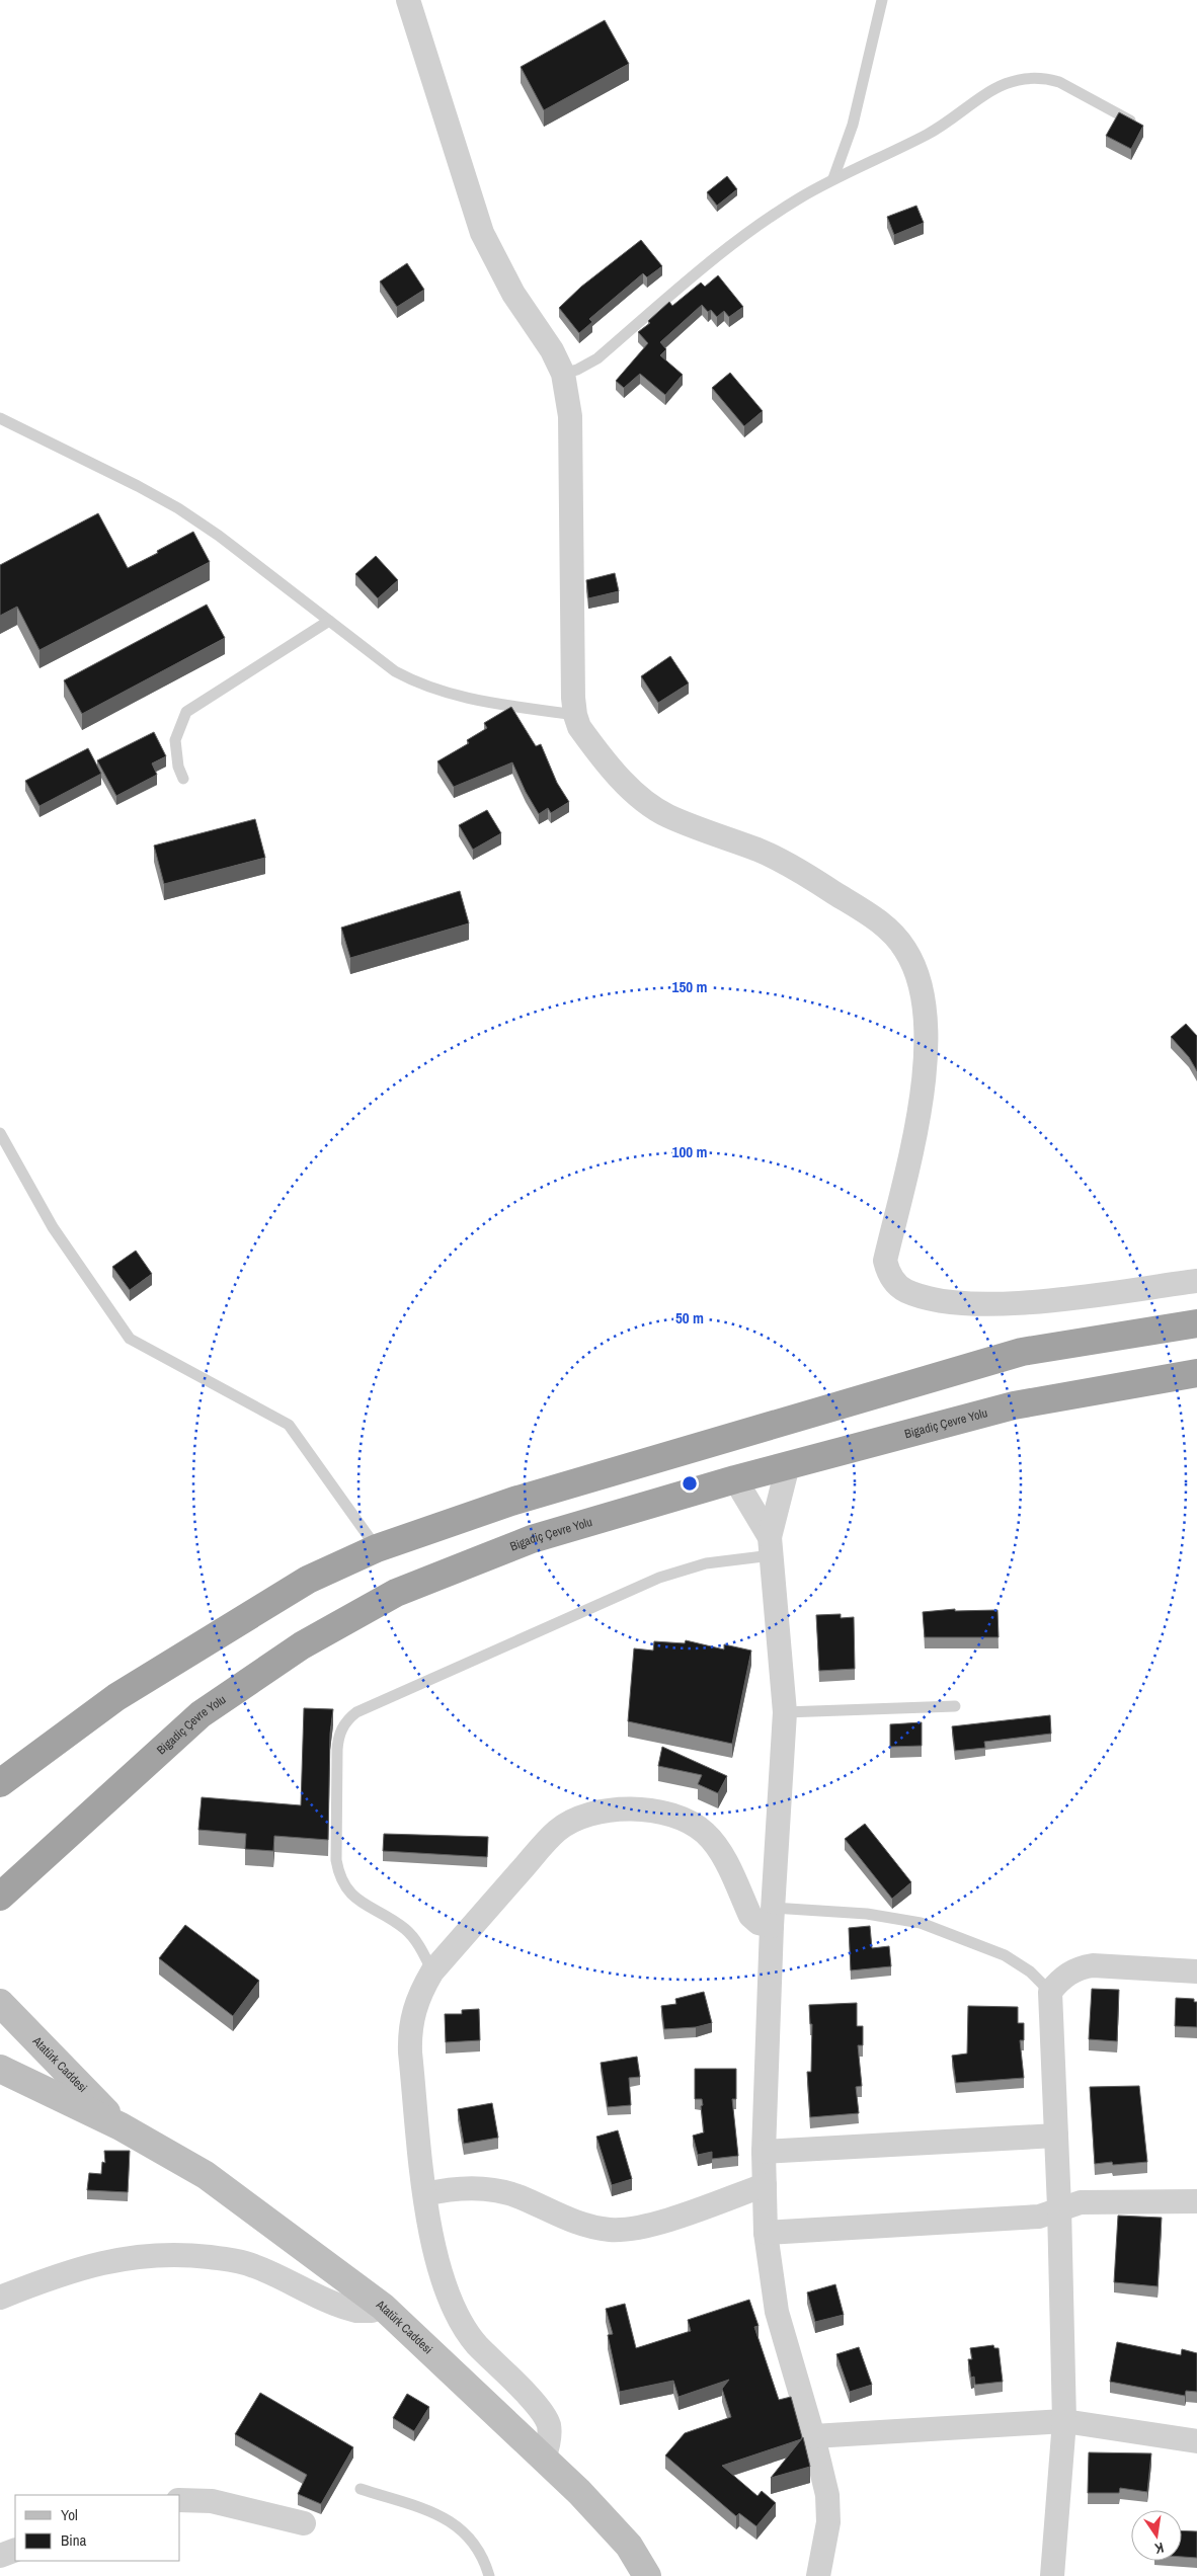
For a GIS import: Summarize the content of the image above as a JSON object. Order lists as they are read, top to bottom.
{
  "streets": {
    "highway": ["Bigadiç Çevre Yolu"],
    "main road": ["Atatürk Caddesi"]
  },
  "legend": ["Yol", "Bina"],
  "north": "bottom",
  "rings": ["150 m", "100 m", "50 m"]
}
